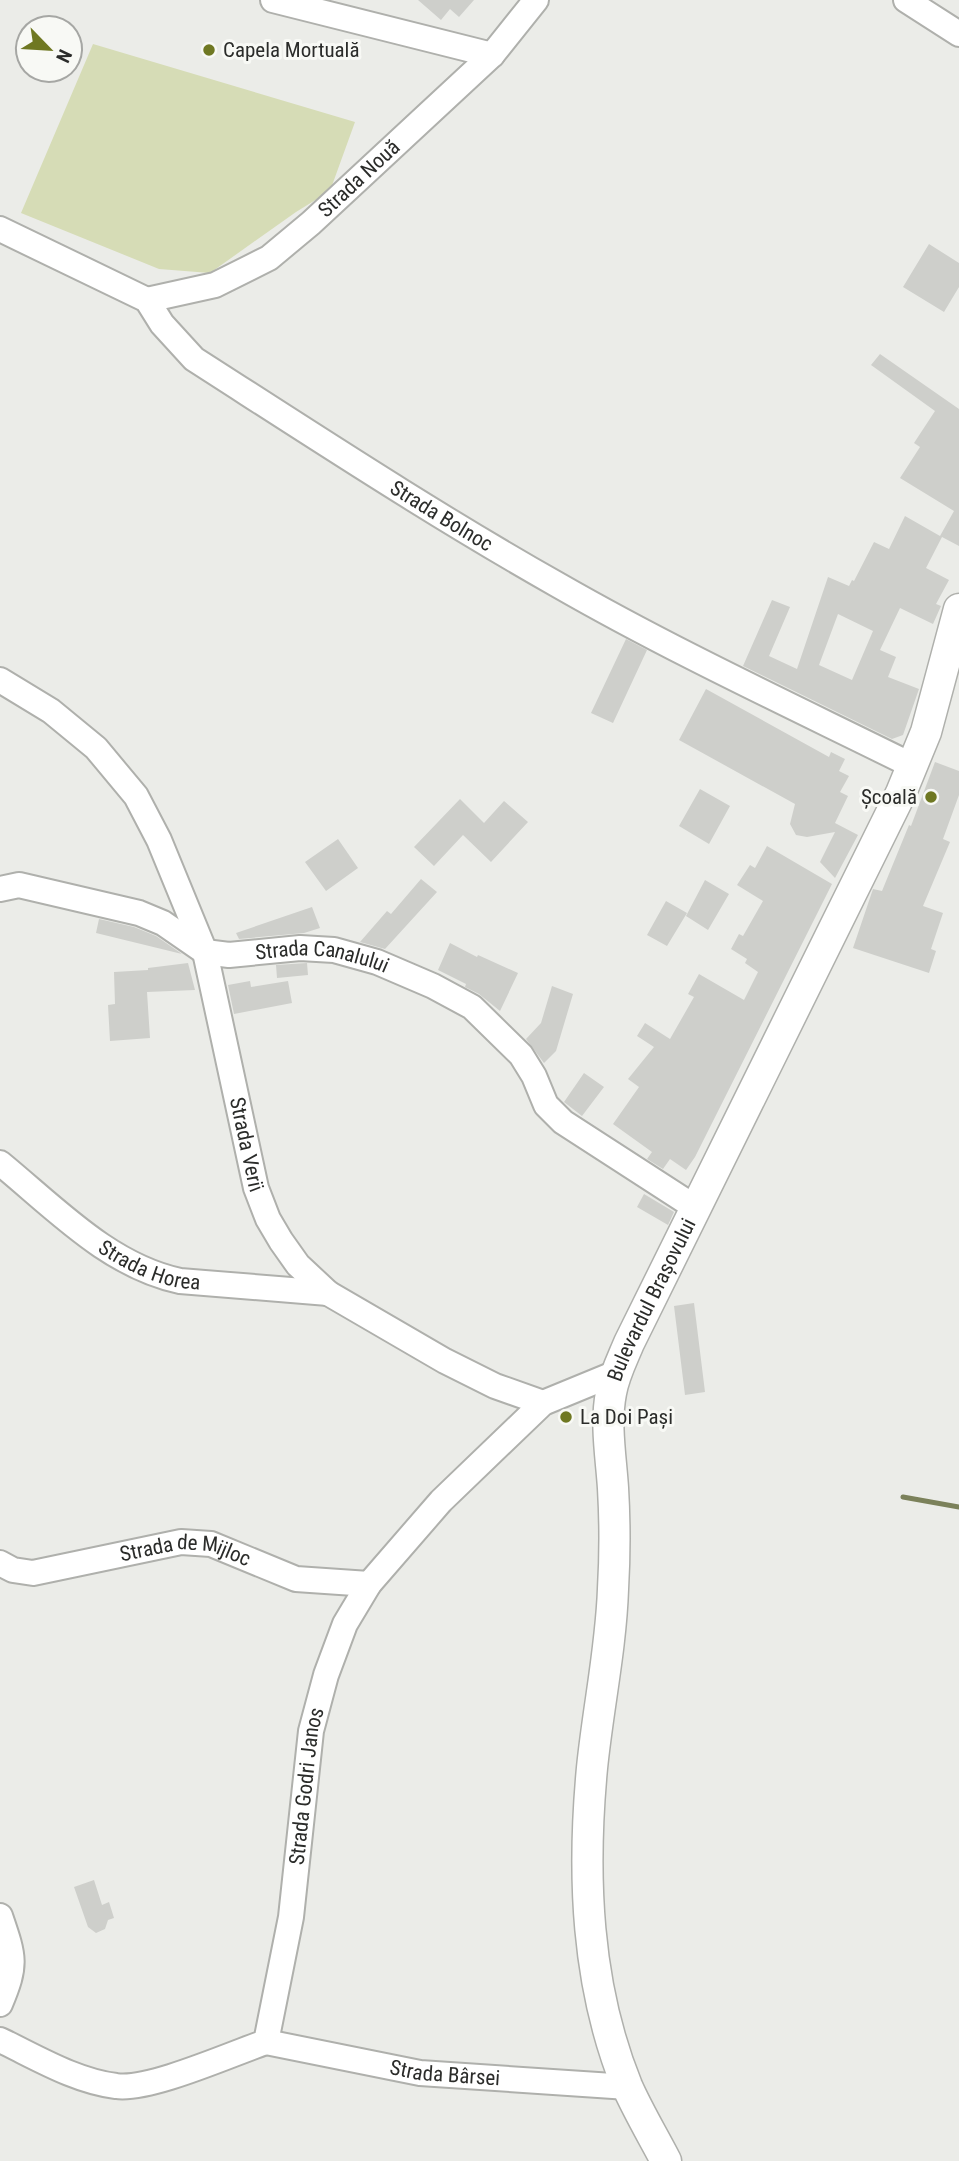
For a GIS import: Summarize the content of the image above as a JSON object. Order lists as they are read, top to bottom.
{
  "streets": {
    "main road": ["Bulevardul Brașovului"],
    "street": [
      "Strada Nouă",
      "Strada Bolnoc",
      "Strada Canalului",
      "Strada Verii",
      "Strada Horea",
      "Strada de Mijloc",
      "Strada Godri Janos",
      "Strada Bârsei"
    ]
  },
  "crossings": [
    ["Strada Nouă", "Strada Bolnoc"],
    ["Strada Bolnoc", "Bulevardul Brașovului"],
    ["Strada Canalului", "Strada Verii"],
    ["Strada Canalului", "Bulevardul Brașovului"],
    ["Strada Verii", "Strada Horea"],
    ["Strada Verii", "Strada Godri Janos"],
    ["Bulevardul Brașovului", "Strada Godri Janos"],
    ["Bulevardul Brașovului", "Strada Bârsei"],
    ["Strada de Mijloc", "Strada Godri Janos"],
    ["Strada Godri Janos", "Strada Bârsei"]
  ],
  "places": ["Capela Mortuală", "Școală", "La Doi Pași"],
  "north": "bottom right"
}
